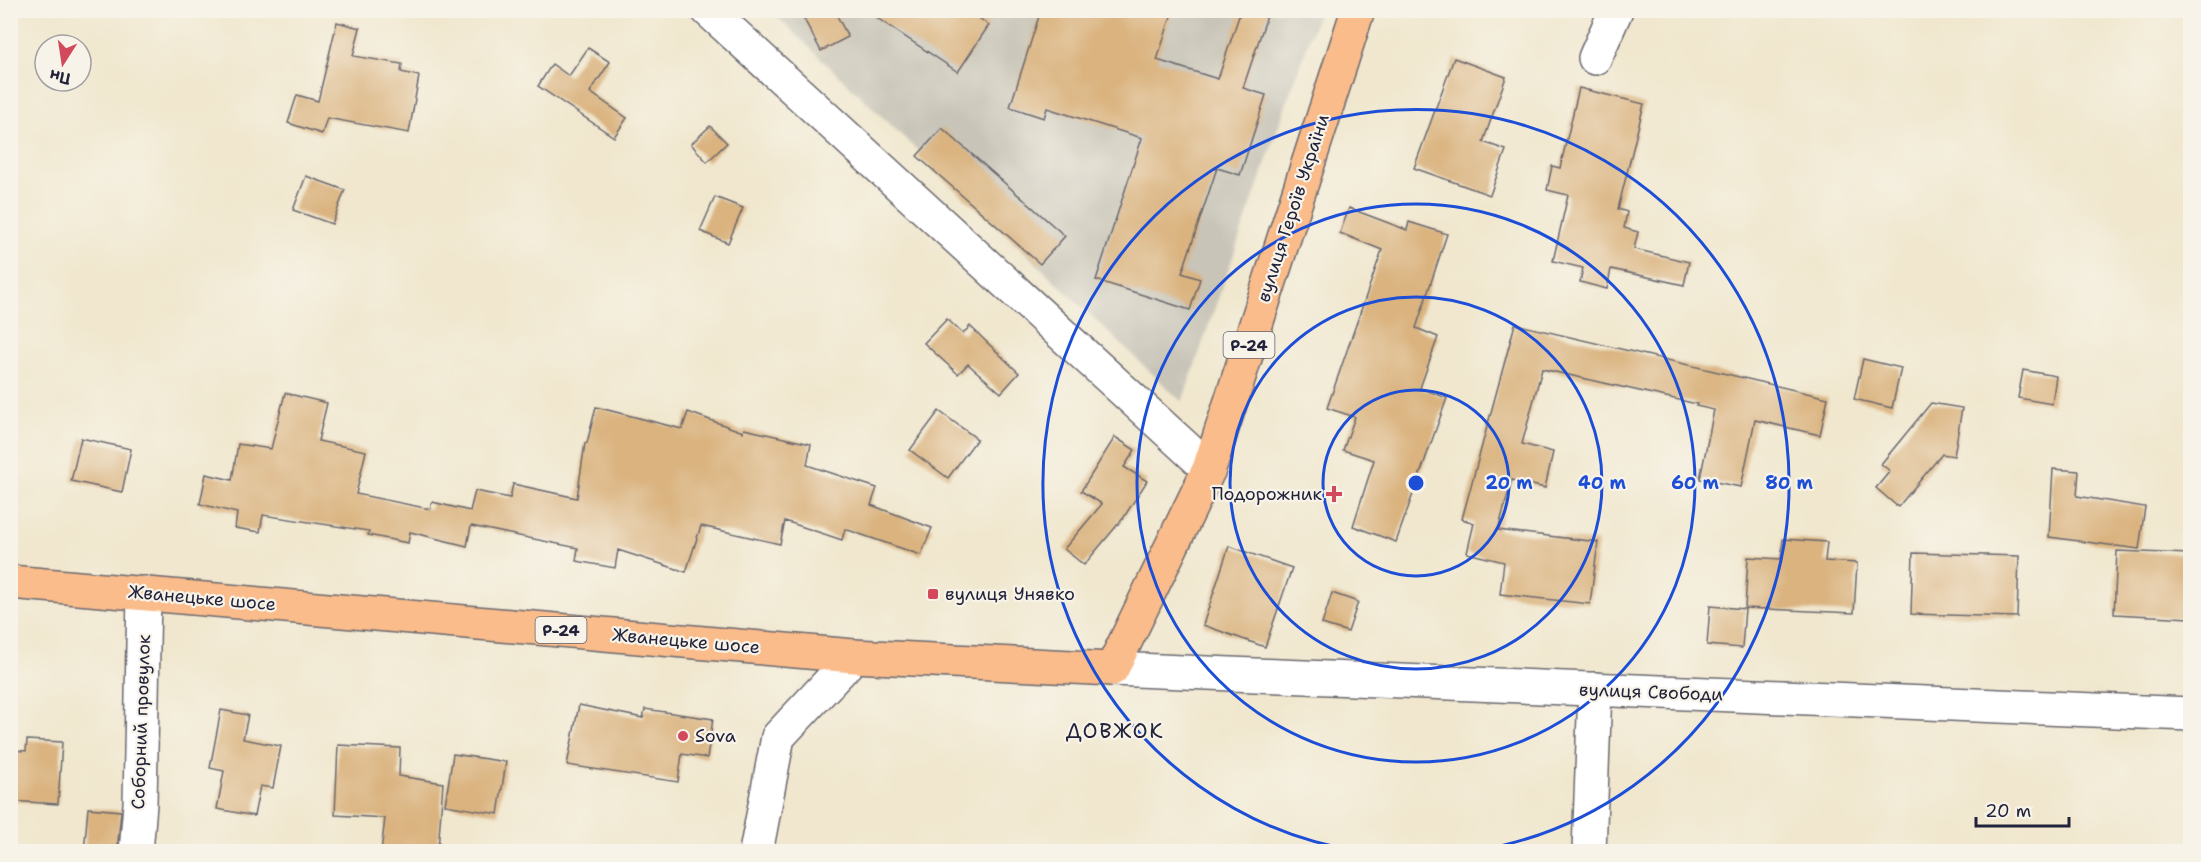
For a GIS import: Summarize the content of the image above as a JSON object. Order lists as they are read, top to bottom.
{
  "streets": {
    "main road": ["вулиця Героїв України", "Р-24", "Жванецьке шосе"],
    "street": ["вулиця Свободи", "Соборний провулок"]
  },
  "crossings": [
    ["вулиця Героїв України", "Жванецьке шосе"],
    ["вулиця Героїв України", "вулиця Свободи"],
    ["Жванецьке шосе", "вулиця Свободи"],
    ["Жванецьке шосе", "Соборний провулок"]
  ],
  "districts": ["ДОВЖОК"],
  "places": {
    "health": ["Подорожник"],
    "transit": ["вулиця Унявко"],
    "other": ["Sova"]
  },
  "scale_bar": "20 m",
  "north": "bottom",
  "rings": [
    "20 m",
    "40 m",
    "60 m",
    "80 m"
  ]
}
